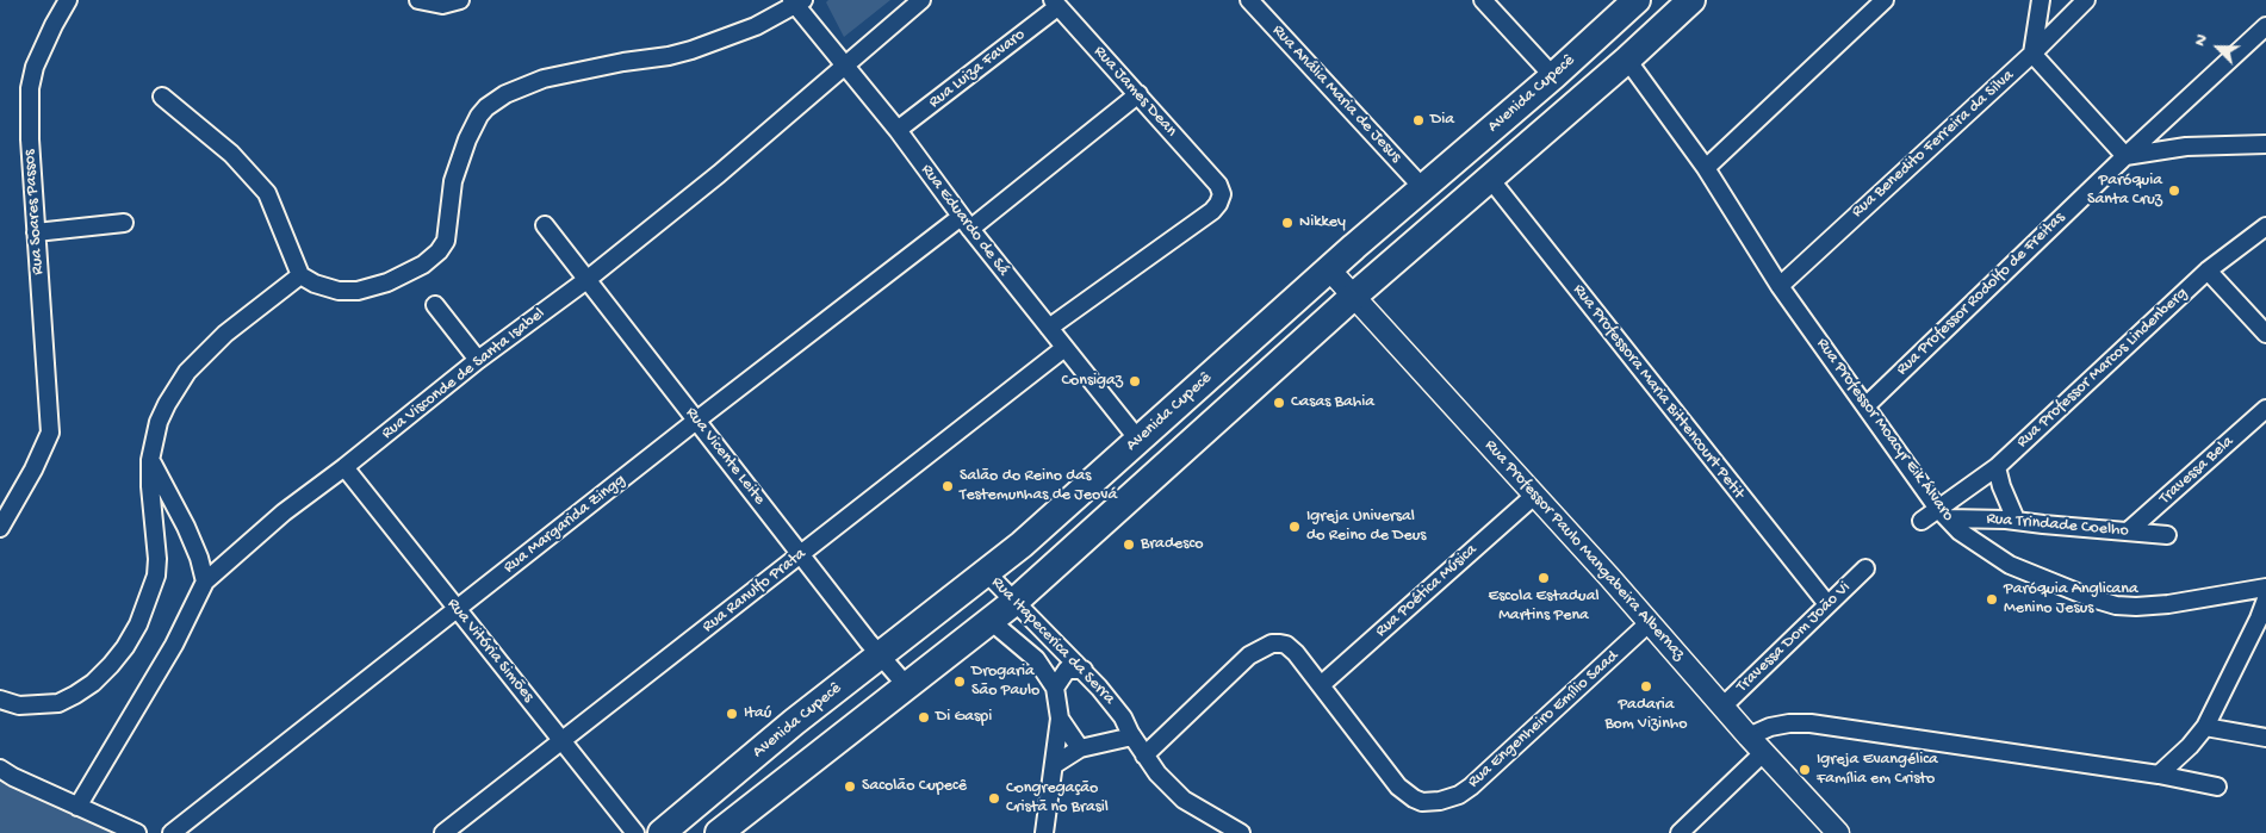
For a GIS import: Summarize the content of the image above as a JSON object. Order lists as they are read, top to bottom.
{
  "streets": {
    "main road": ["Avenida Cupecê"],
    "street": [
      "Rua Luiza Favaro",
      "Rua James Dean",
      "Rua Anália Maria de Jesus",
      "Rua Benedito Ferreira da Silva",
      "Rua Soares Passos",
      "Rua Eduardo de Sá",
      "Rua Professor Rodolfo de Freitas",
      "Rua Professor Marcos Lindenberg",
      "Rua Visconde de Santa Isabel",
      "Rua Professora Maria Bittencourt Petit",
      "Rua Professor Moacyr Eik Álvaro",
      "Rua Vicente Leite",
      "Travessa Bela",
      "Rua Margarida Zingg",
      "Rua Trindade Coelho",
      "Rua Professor Paulo Mangabeira Albernaz",
      "Rua Ranulfo Prata",
      "Rua Poética Música",
      "Travessa Dom João Vi",
      "Rua Itapecerica da Serra",
      "Rua Vitória Simões",
      "Rua Engenheiro Emílio Saad"
    ]
  },
  "crossings": [
    ["Rua Luiza Favaro", "Rua James Dean"],
    ["Rua Luiza Favaro", "Rua Eduardo de Sá"],
    ["Rua James Dean", "Rua Eduardo de Sá"],
    ["Rua James Dean", "Rua Margarida Zingg"],
    ["Rua Anália Maria de Jesus", "Avenida Cupecê"],
    ["Avenida Cupecê", "Rua Eduardo de Sá"],
    ["Avenida Cupecê", "Rua Vicente Leite"],
    ["Avenida Cupecê", "Rua Professor Paulo Mangabeira Albernaz"],
    ["Avenida Cupecê", "Rua Itapecerica da Serra"],
    ["Rua Benedito Ferreira da Silva", "Rua Professor Moacyr Eik Álvaro"],
    ["Rua Eduardo de Sá", "Rua Visconde de Santa Isabel"],
    ["Rua Eduardo de Sá", "Rua Margarida Zingg"],
    ["Rua Eduardo de Sá", "Rua Ranulfo Prata"],
    ["Rua Professor Rodolfo de Freitas", "Rua Professor Moacyr Eik Álvaro"],
    ["Rua Professor Marcos Lindenberg", "Rua Professor Moacyr Eik Álvaro"],
    ["Rua Professor Marcos Lindenberg", "Rua Trindade Coelho"],
    ["Rua Visconde de Santa Isabel", "Rua Vicente Leite"],
    ["Rua Visconde de Santa Isabel", "Rua Vitória Simões"],
    ["Rua Professora Maria Bittencourt Petit", "Travessa Dom João Vi"],
    ["Rua Professor Moacyr Eik Álvaro", "Rua Trindade Coelho"],
    ["Rua Vicente Leite", "Rua Margarida Zingg"],
    ["Rua Vicente Leite", "Rua Ranulfo Prata"],
    ["Travessa Bela", "Rua Trindade Coelho"],
    ["Rua Margarida Zingg", "Rua Vitória Simões"],
    ["Rua Professor Paulo Mangabeira Albernaz", "Rua Poética Música"],
    ["Rua Professor Paulo Mangabeira Albernaz", "Travessa Dom João Vi"],
    ["Rua Professor Paulo Mangabeira Albernaz", "Rua Engenheiro Emílio Saad"],
    ["Rua Ranulfo Prata", "Rua Vitória Simões"],
    ["Rua Poética Música", "Rua Engenheiro Emílio Saad"]
  ],
  "places": [
    "Dia",
    "Paróquia Santa Cruz",
    "Nikkey",
    "Consigaz",
    "Casas Bahia",
    "Salão do Reino das Testemunhas de Jeová",
    "Igreja Universal do Reino de Deus",
    "Bradesco",
    "Escola Estadual Martins Pena",
    "Paróquia Anglicana Menino Jesus",
    "Drogaria São Paulo",
    "Padaria Bom Vizinho",
    "Itaú",
    "Di Gaspi",
    "Igreja Evangélica Família em Cristo",
    "Sacolão Cupecê",
    "Congregação Cristã no Brasil"
  ],
  "north": "top left"
}
